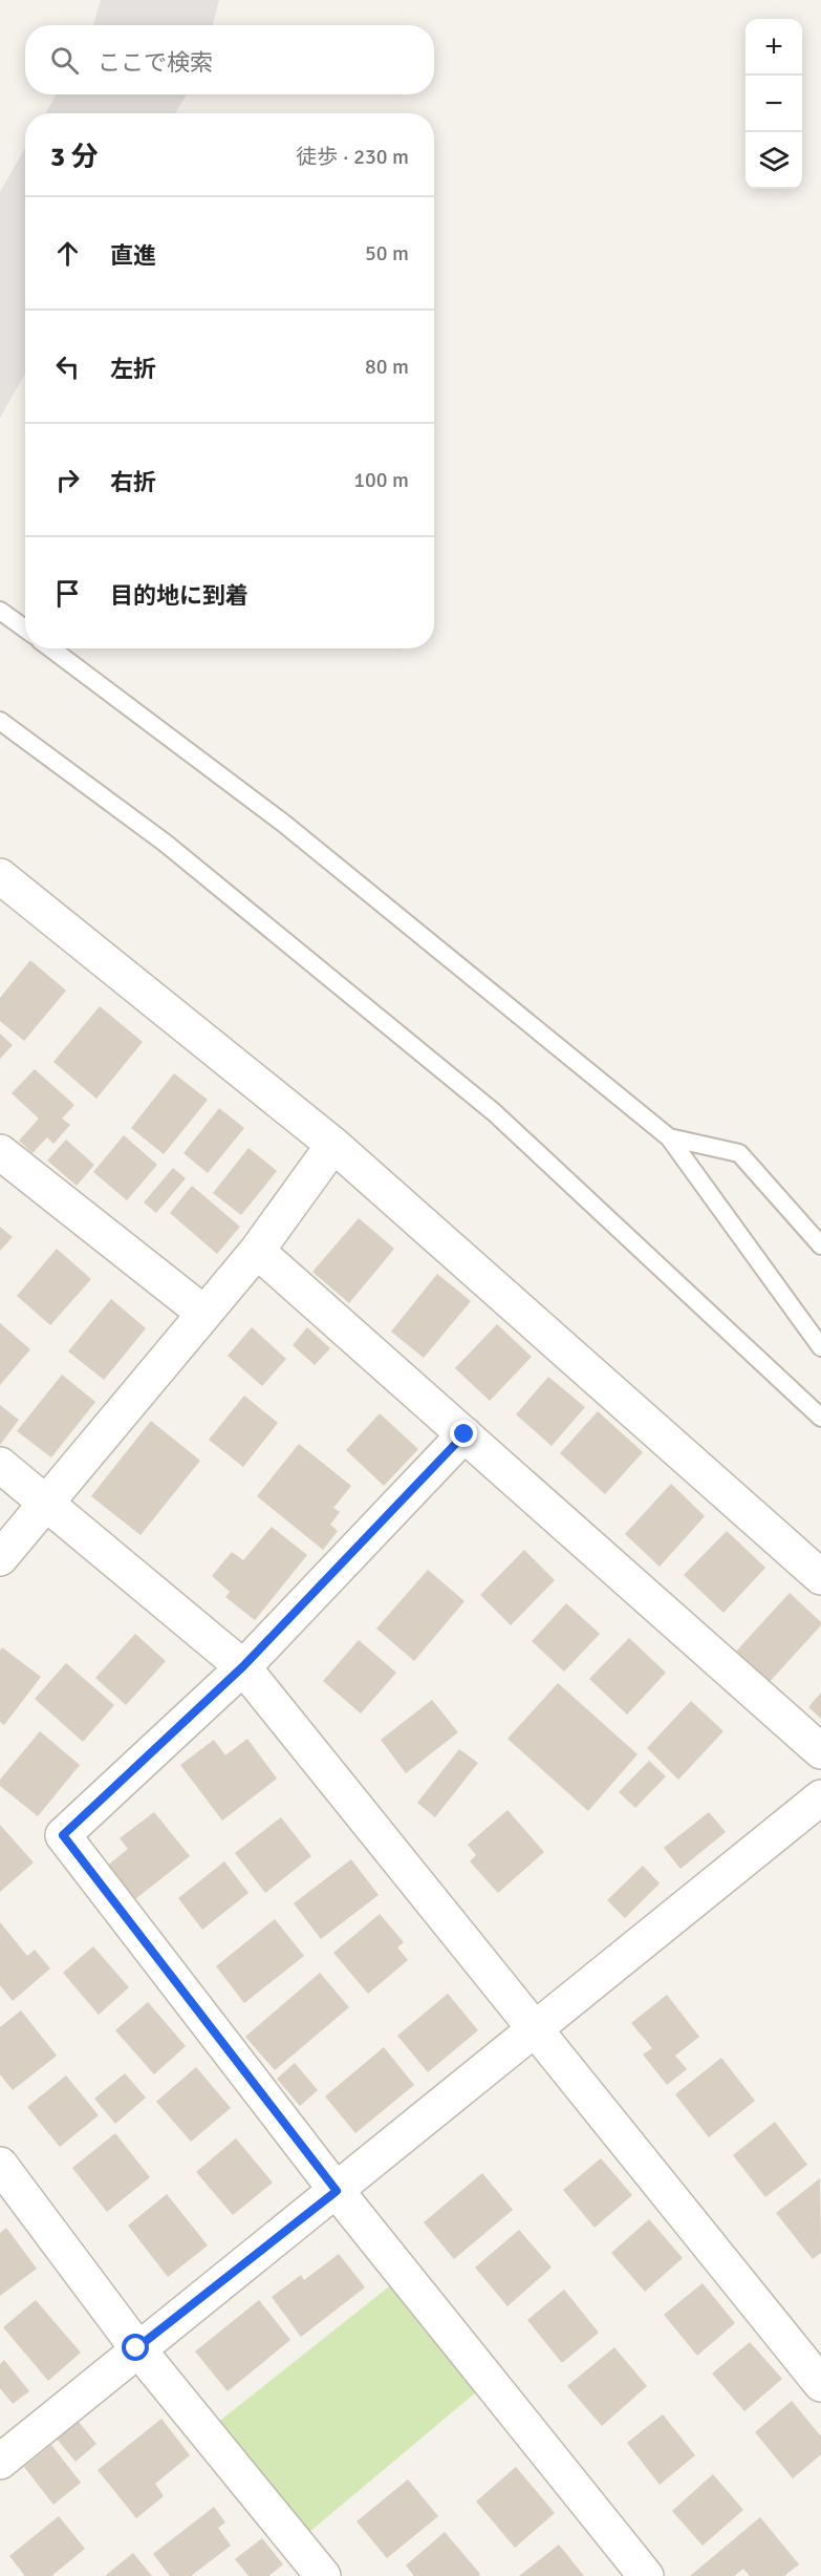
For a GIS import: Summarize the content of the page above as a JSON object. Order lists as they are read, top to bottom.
{
  "page": {
    "map_buttons": ["+", "−"],
    "search": "ここで検索",
    "heading": ["3 分", "徒歩 · 230 m"],
    "list": [
      ["直進", "50 m"],
      ["左折", "80 m"],
      ["右折", "100 m"],
      "目的地に到着"
    ]
  }
}
